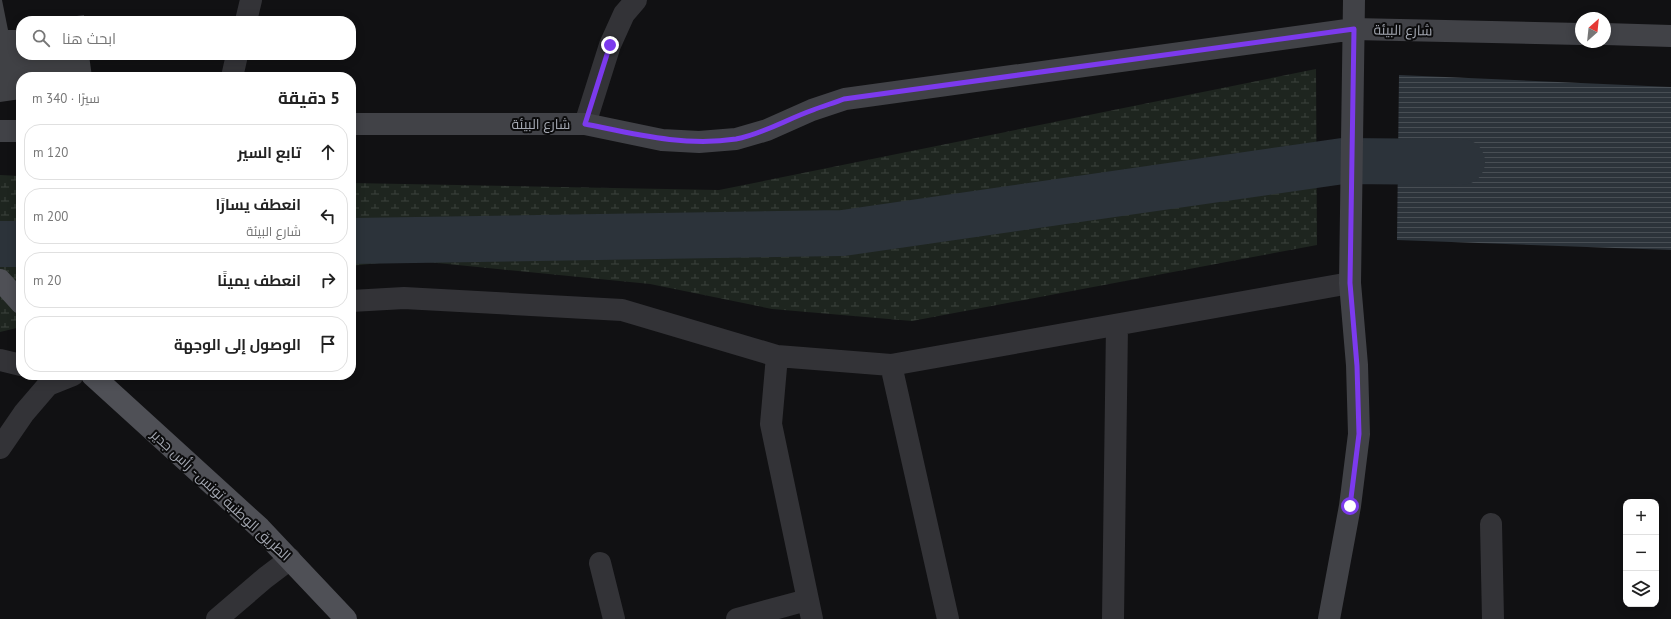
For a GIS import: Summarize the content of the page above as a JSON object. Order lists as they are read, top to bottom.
{
  "streets": {
    "main road": ["الطريق الوطنية تونس - رأس جدير"],
    "street": ["شارع البيئة"]
  },
  "north": "top right",
  "page": {
    "search": "ابحث هنا",
    "heading": ["5 دقيقة", "سيرًا · 340 m"],
    "list": [
      ["تابع السير", "120 m"],
      ["انعطف يسارًا", "شارع البيئة", "200 m"],
      ["انعطف يمينًا", "20 m"],
      "الوصول إلى الوجهة"
    ],
    "map_buttons": ["+", "−"]
  }
}
